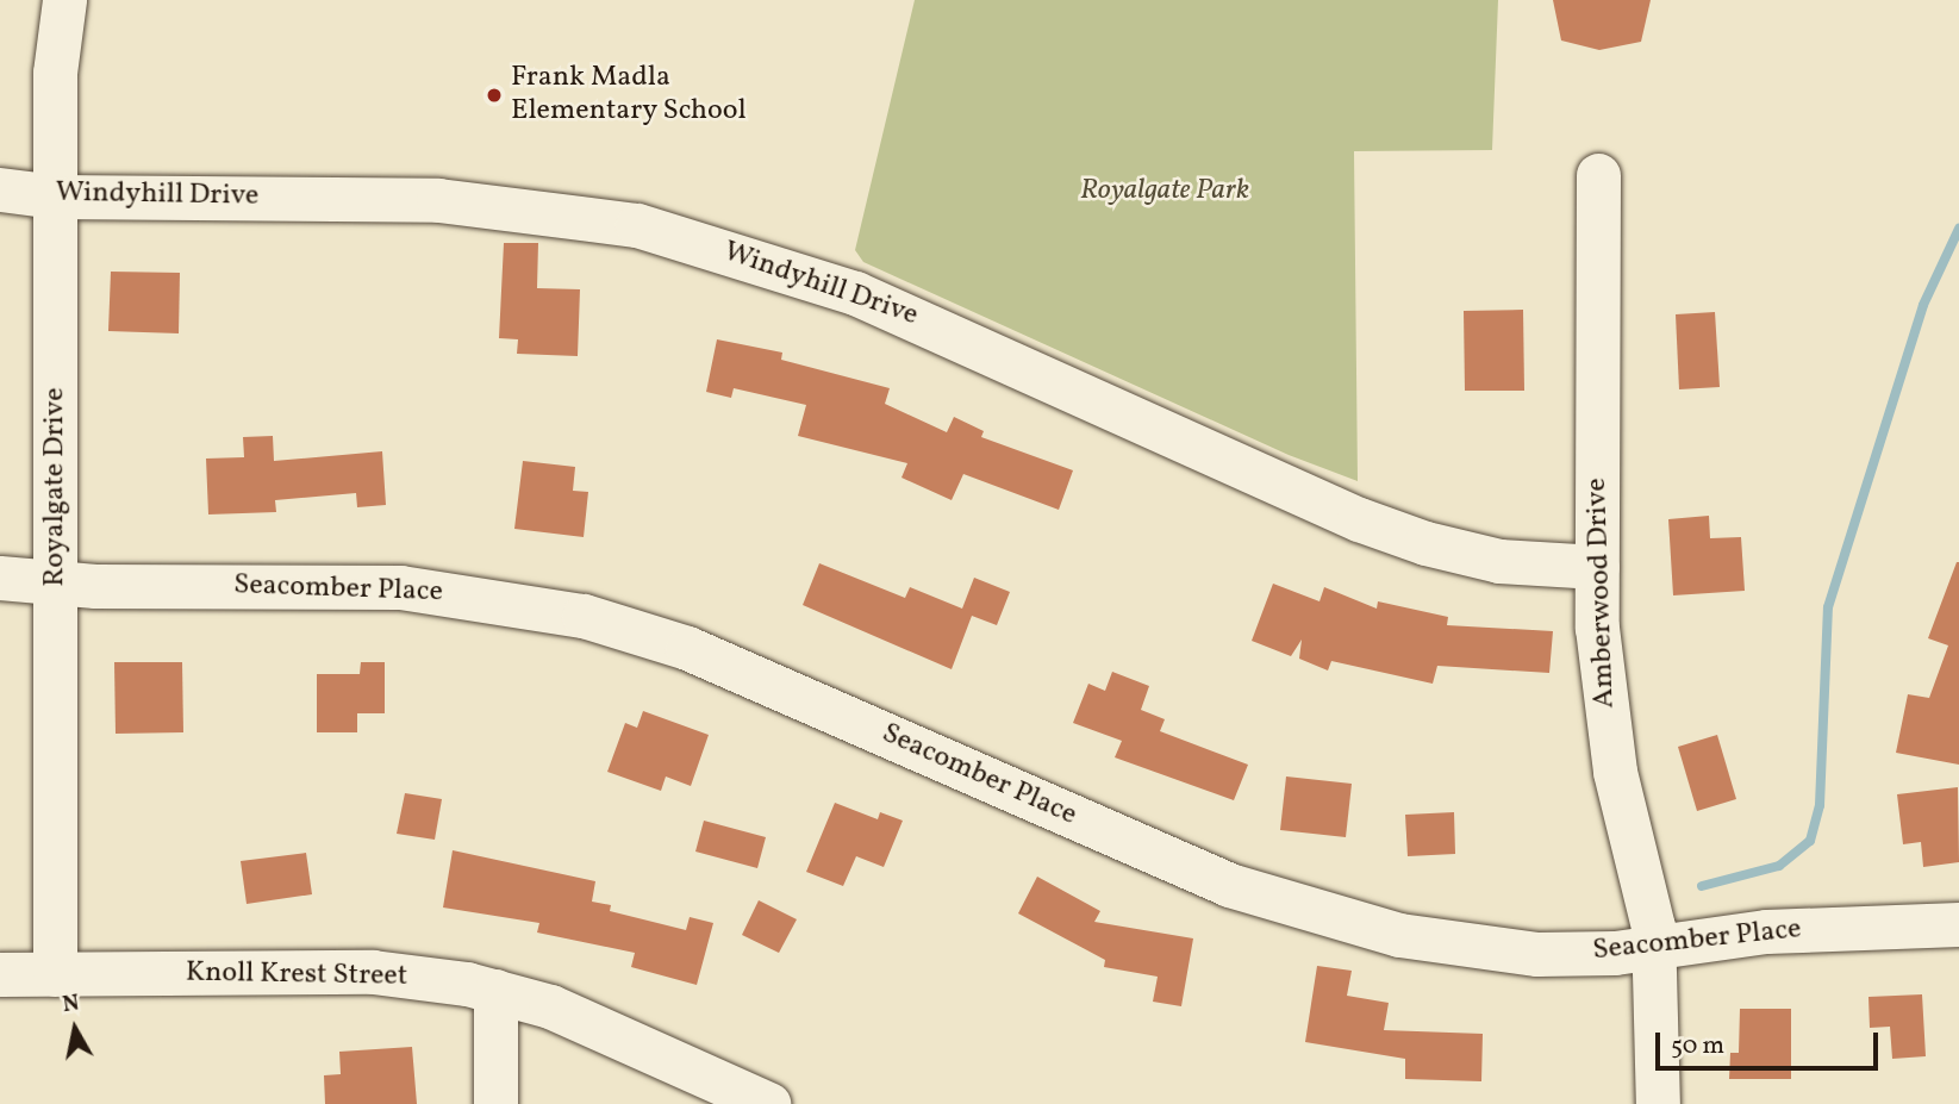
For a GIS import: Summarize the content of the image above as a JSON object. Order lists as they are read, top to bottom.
{
  "streets": {
    "street": [
      "Windyhill Drive",
      "Royalgate Drive",
      "Seacomber Place",
      "Amberwood Drive",
      "Knoll Krest Street"
    ]
  },
  "crossings": [
    ["Windyhill Drive", "Royalgate Drive"],
    ["Windyhill Drive", "Amberwood Drive"],
    ["Royalgate Drive", "Seacomber Place"],
    ["Royalgate Drive", "Knoll Krest Street"],
    ["Seacomber Place", "Amberwood Drive"]
  ],
  "parks": ["Royalgate Park"],
  "places": ["Frank Madla Elementary School"],
  "scale_bar": "50 m",
  "north": "top"
}
